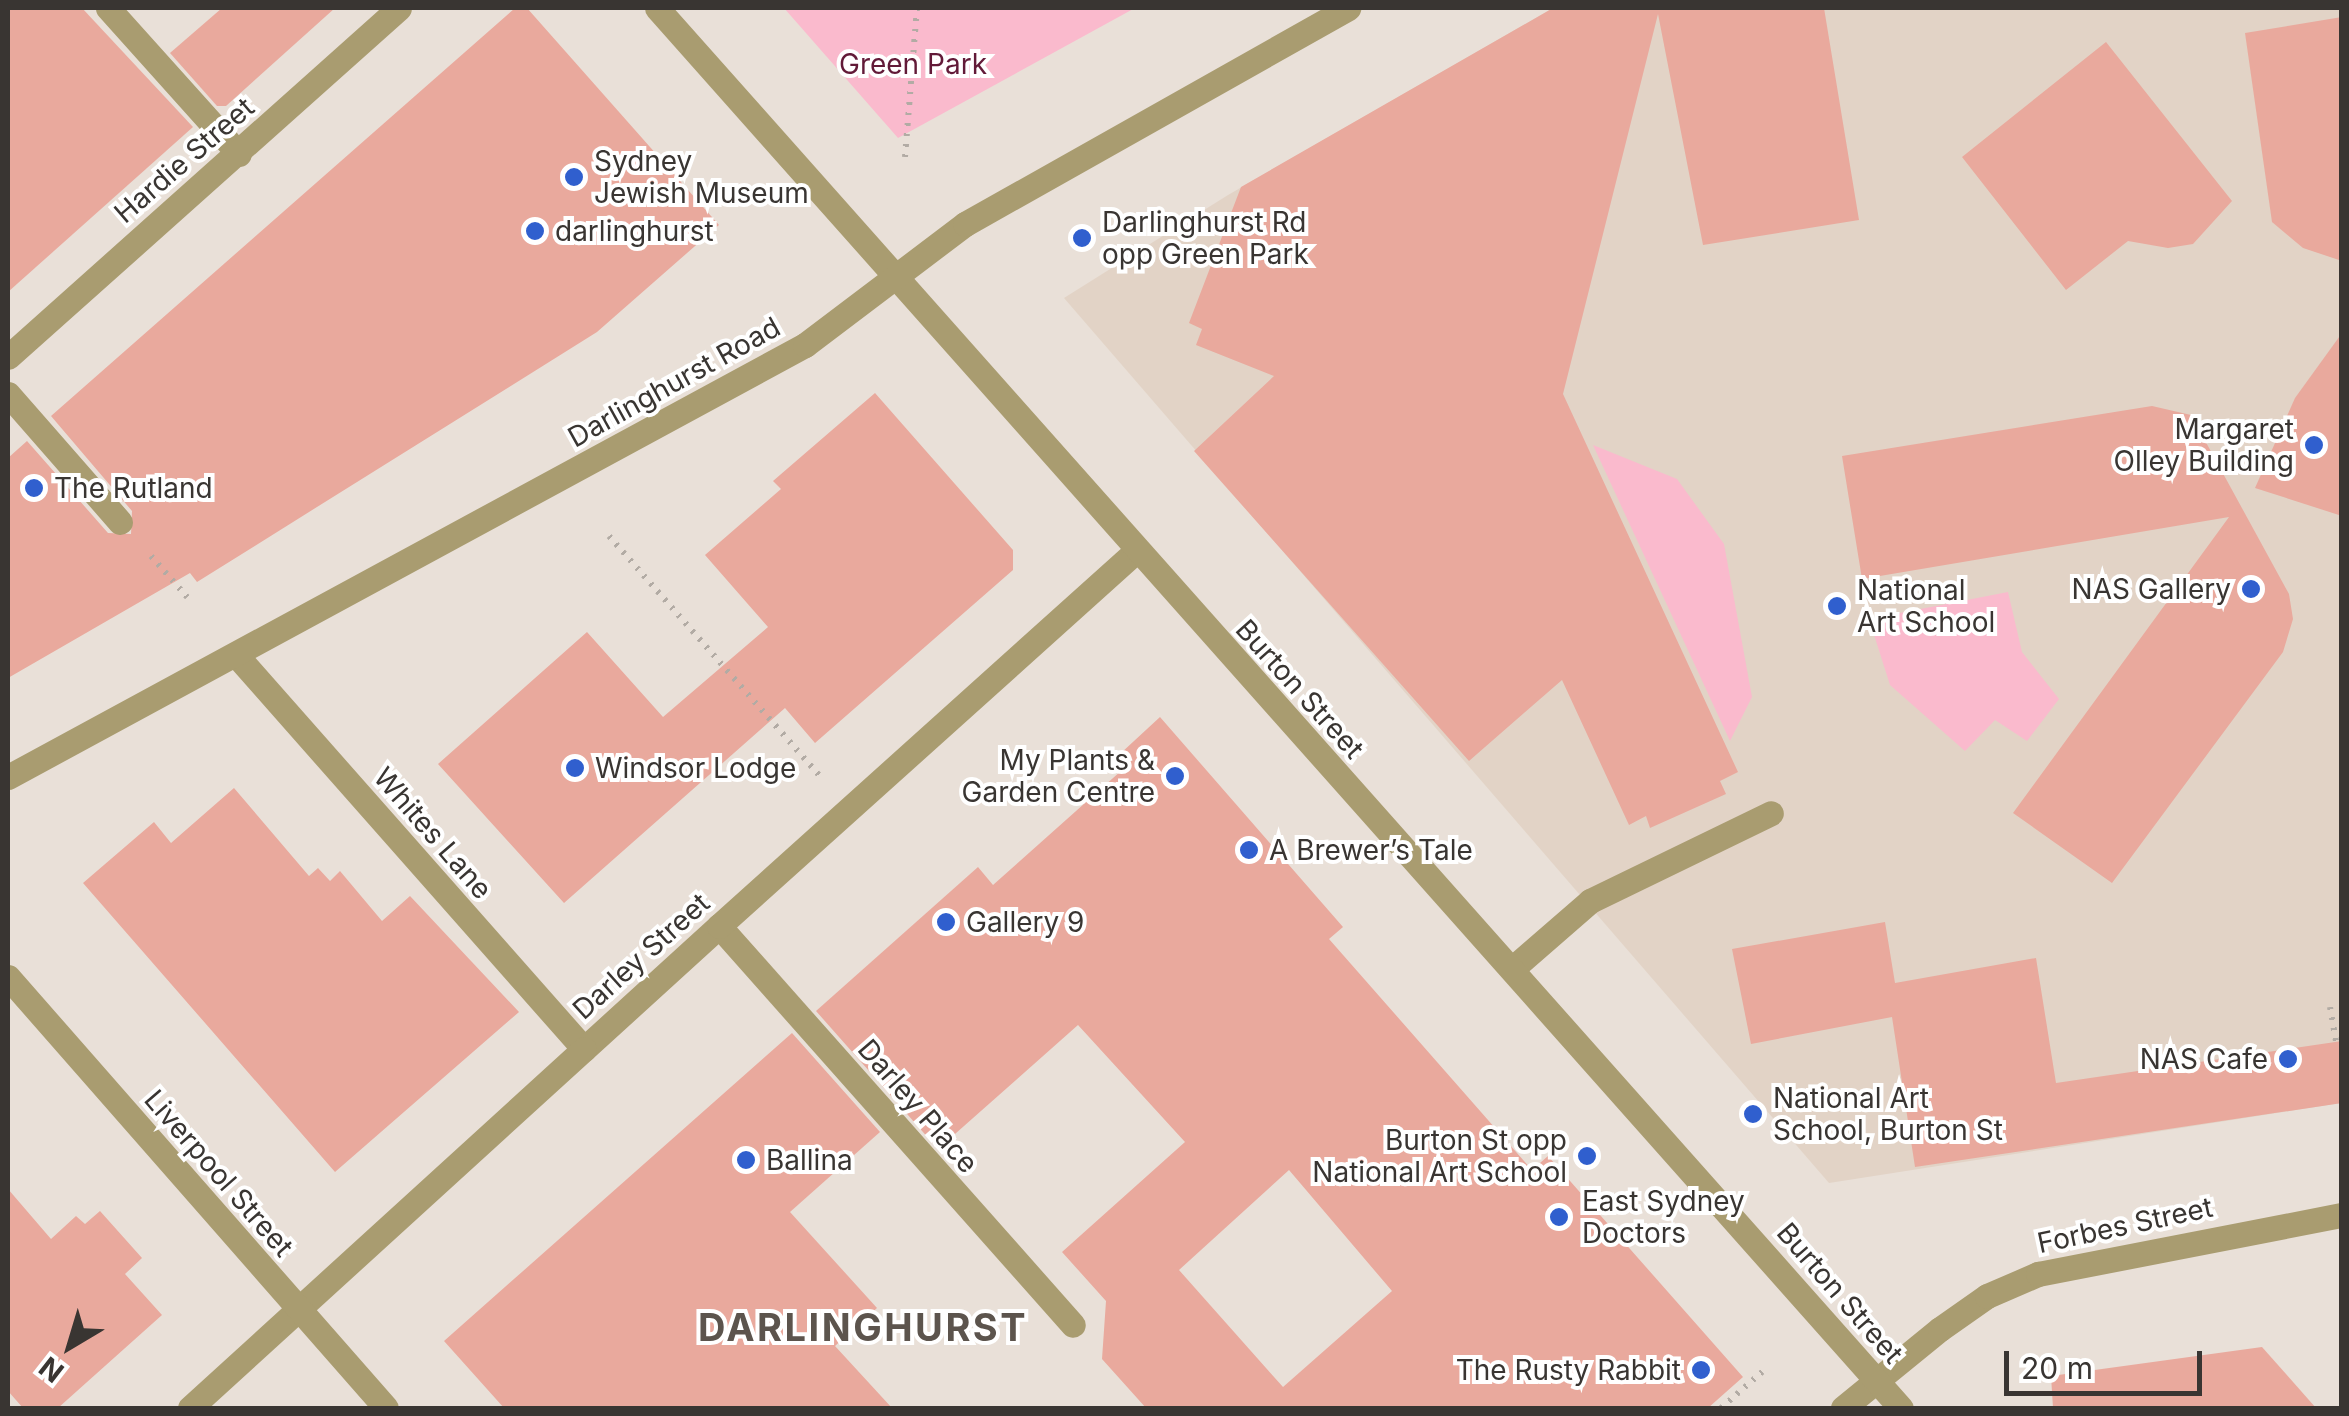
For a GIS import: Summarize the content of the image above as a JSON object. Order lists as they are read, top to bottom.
{
  "streets": {
    "street": [
      "Hardie Street",
      "Darlinghurst Road",
      "Burton Street",
      "Whites Lane",
      "Darley Street",
      "Darley Place",
      "Liverpool Street",
      "Forbes Street"
    ]
  },
  "crossings": [
    ["Darlinghurst Road", "Burton Street"],
    ["Darlinghurst Road", "Whites Lane"],
    ["Burton Street", "Darley Street"],
    ["Burton Street", "Forbes Street"],
    ["Whites Lane", "Darley Street"],
    ["Darley Street", "Darley Place"],
    ["Darley Street", "Liverpool Street"]
  ],
  "districts": ["DARLINGHURST"],
  "parks": ["Green Park"],
  "places": [
    "Sydney Jewish Museum",
    "darlinghurst",
    "Darlinghurst Rd opp Green Park",
    "Margaret Olley Building",
    "The Rutland",
    "NAS Gallery",
    "National Art School",
    "Windsor Lodge",
    "My Plants & Garden Centre",
    "A Brewer’s Tale",
    "Gallery 9",
    "NAS Cafe",
    "National Art School, Burton St",
    "Burton St opp National Art School",
    "Ballina",
    "East Sydney Doctors",
    "The Rusty Rabbit"
  ],
  "scale_bar": "20 m",
  "north": "bottom left"
}
